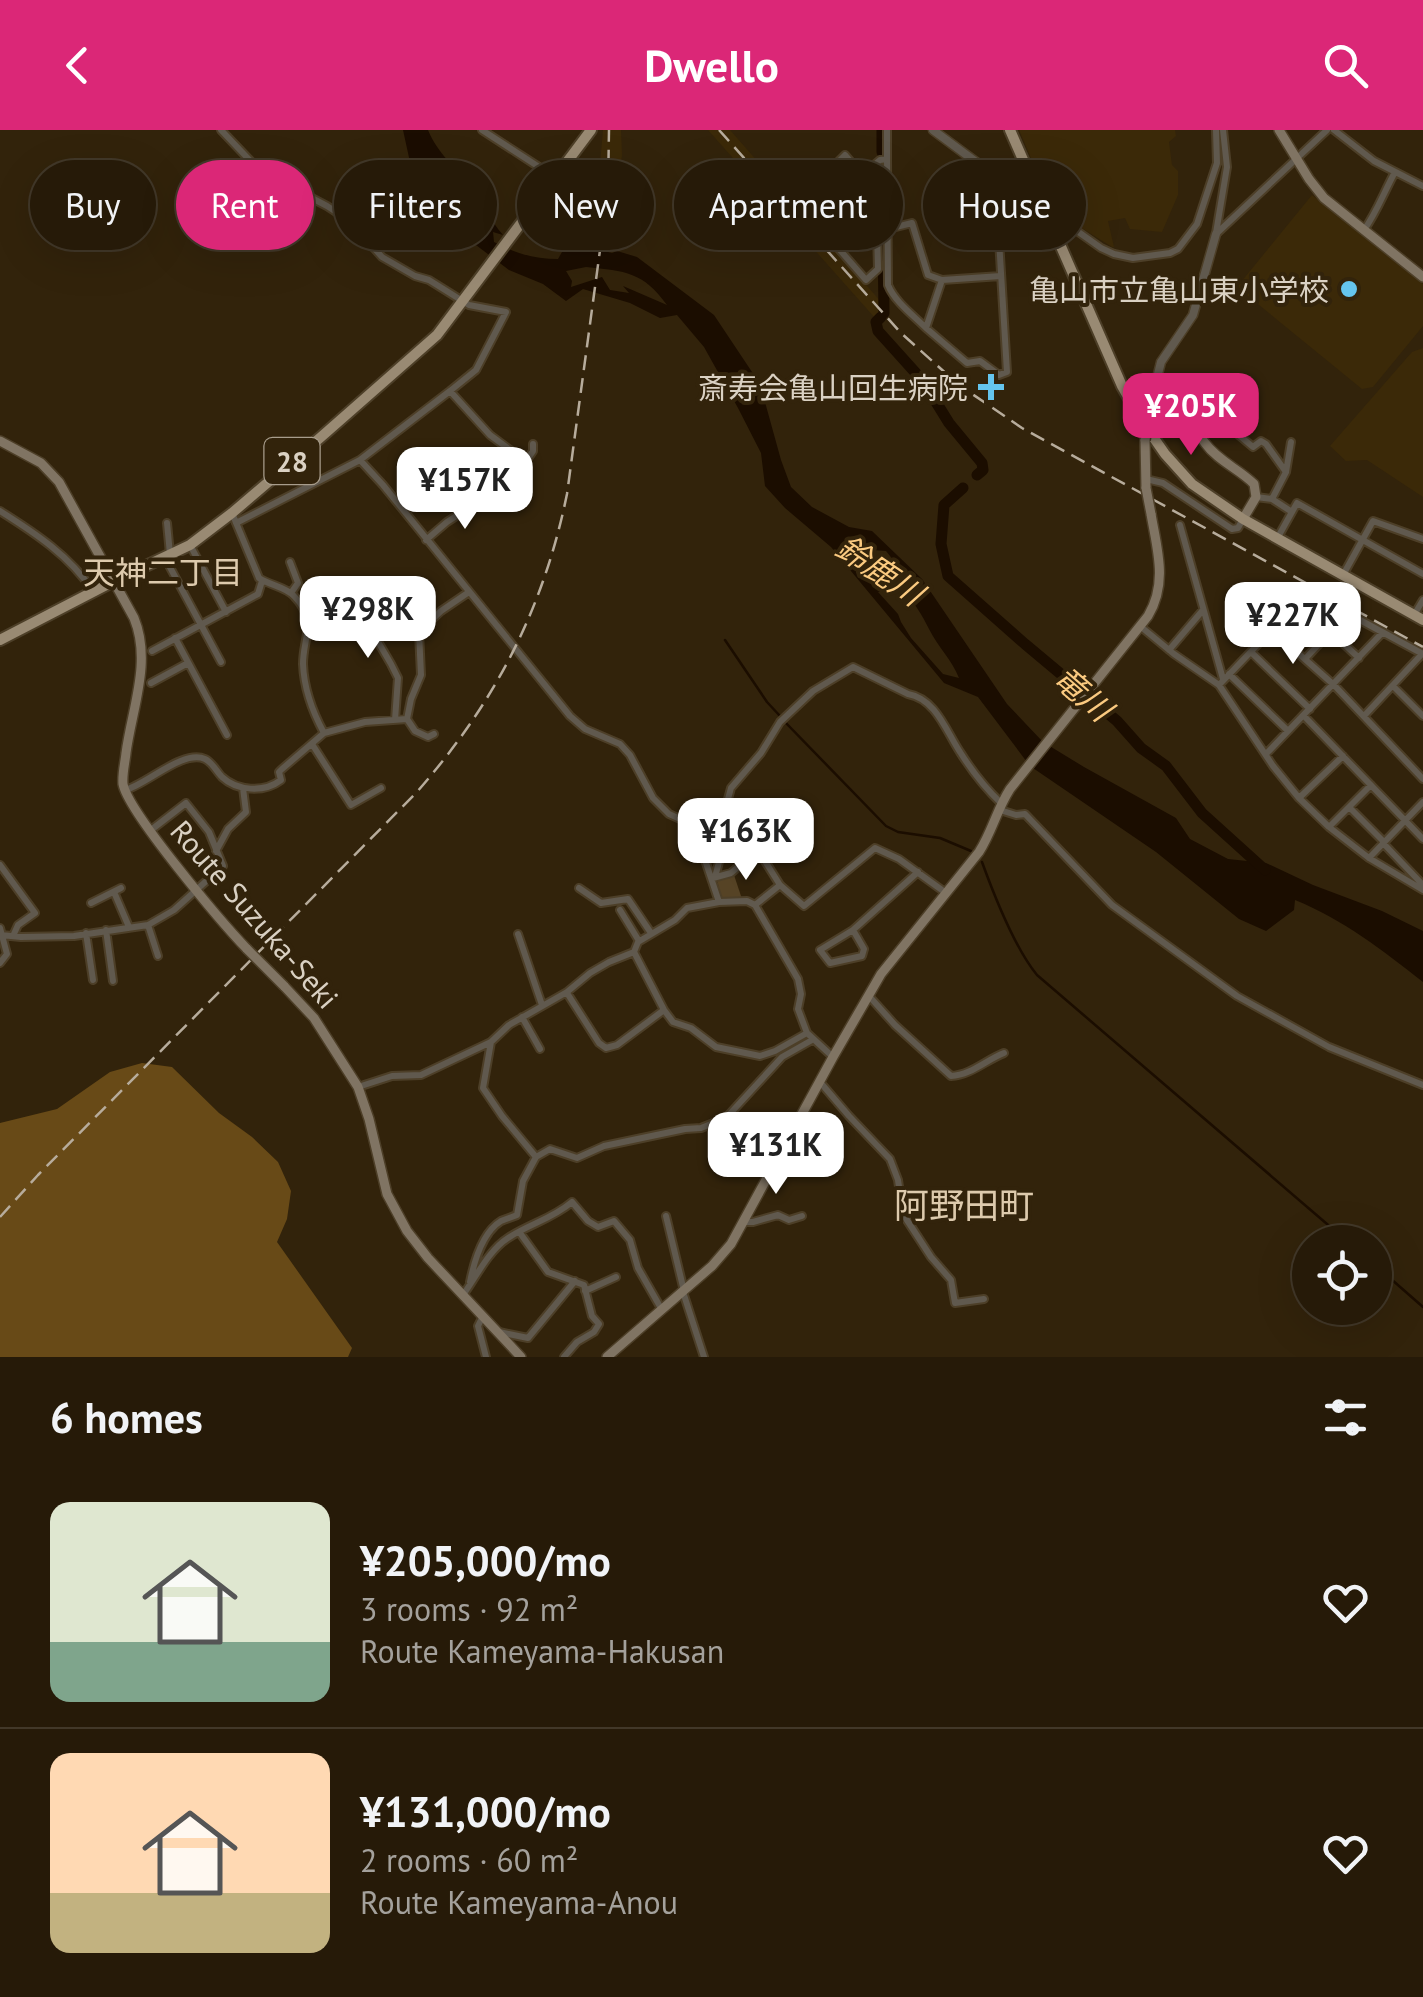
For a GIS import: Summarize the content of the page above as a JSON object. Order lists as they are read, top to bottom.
{
  "streets": {
    "main road": ["28", "Route Suzuka-Seki"]
  },
  "districts": ["天神二丁目", "阿野田町"],
  "water": ["鈴鹿川", "竜川"],
  "places": {
    "other": ["亀山市立亀山東小学校"],
    "health": ["斎寿会亀山回生病院"]
  },
  "page": {
    "header": "Dwello",
    "chip": [
      "Buy",
      "Rent",
      "Filters",
      "New",
      "Apartment",
      "House"
    ],
    "price": [
      "¥205K",
      "¥157K",
      "¥298K",
      "¥227K",
      "¥163K",
      "¥131K"
    ],
    "heading": "6 homes",
    "list": [
      {
        "name": "¥205,000/mo",
        "note": "3 rooms · 92 m² · Route Kameyama-Hakusan"
      },
      {
        "name": "¥131,000/mo",
        "note": "2 rooms · 60 m² · Route Kameyama-Anou"
      }
    ]
  }
}
